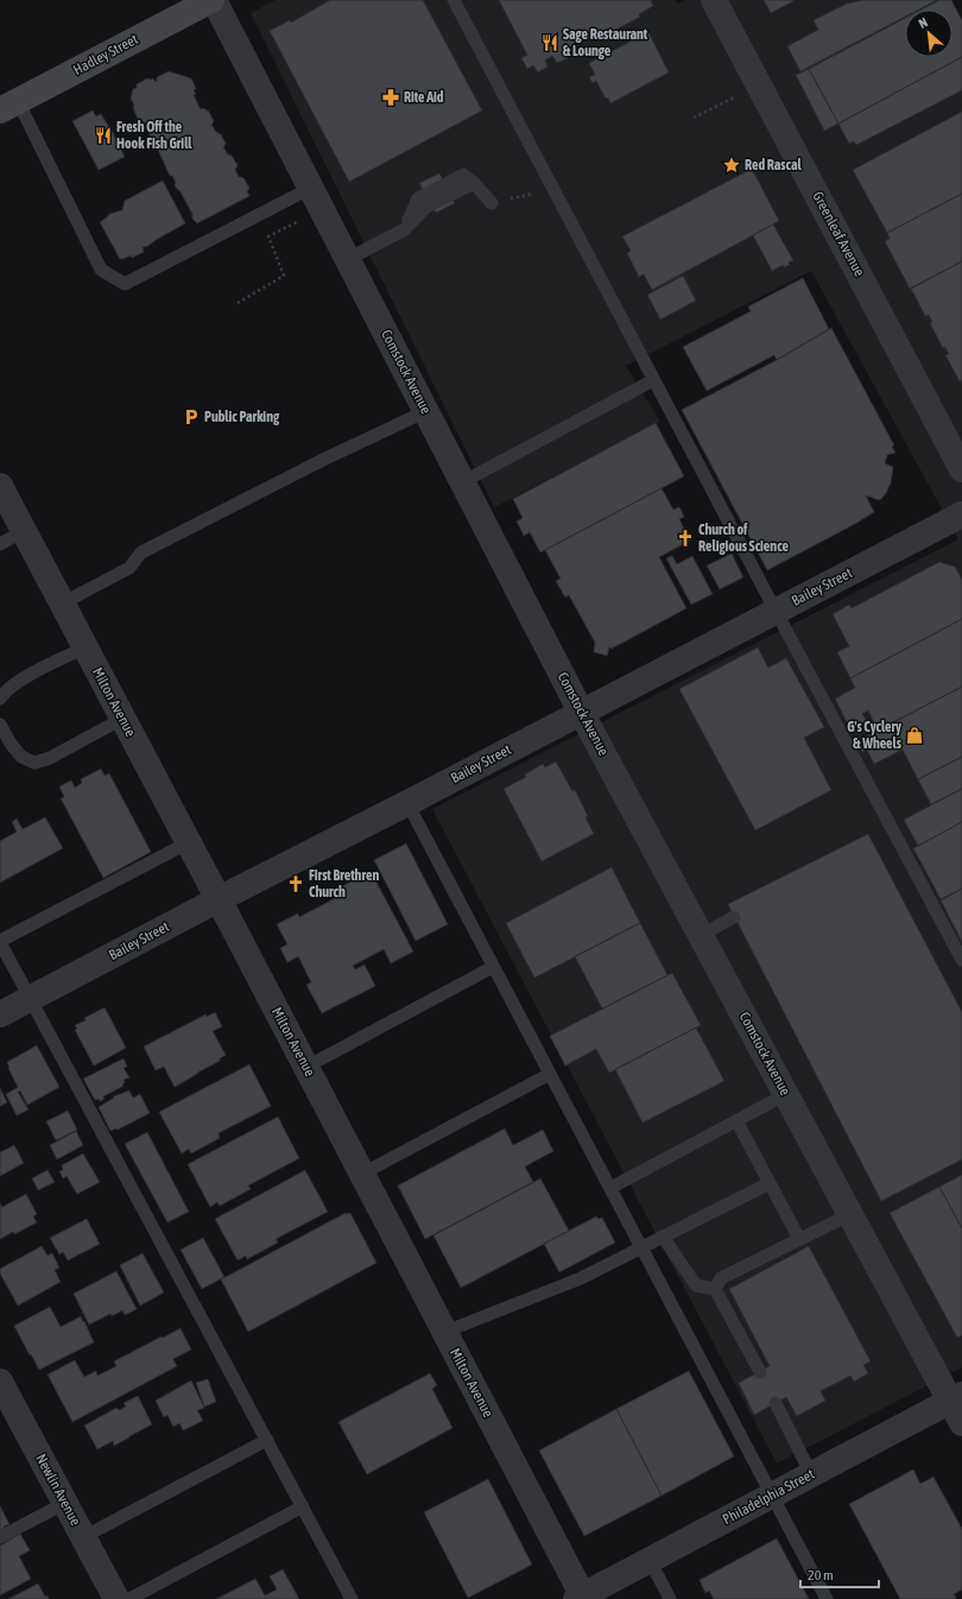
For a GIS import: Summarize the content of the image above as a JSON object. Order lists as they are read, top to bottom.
{
  "streets": {
    "main road": ["Hadley Street"],
    "street": [
      "Greenleaf Avenue",
      "Comstock Avenue",
      "Bailey Street",
      "Milton Avenue",
      "Newlin Avenue",
      "Philadelphia Street"
    ]
  },
  "crossings": [
    ["Hadley Street", "Comstock Avenue"],
    ["Comstock Avenue", "Bailey Street"],
    ["Comstock Avenue", "Philadelphia Street"],
    ["Bailey Street", "Milton Avenue"],
    ["Milton Avenue", "Philadelphia Street"]
  ],
  "places": {
    "restaurant": ["Sage Restaurant & Lounge", "Fresh Off the Hook Fish Grill"],
    "pharmacy": ["Rite Aid"],
    "place": ["Red Rascal"],
    "parking": ["Public Parking"],
    "church": ["Church of Religious Science", "First Brethren Church"],
    "shop": ["G's Cyclery & Wheels"]
  },
  "scale_bar": "20 m",
  "north": "top left"
}
